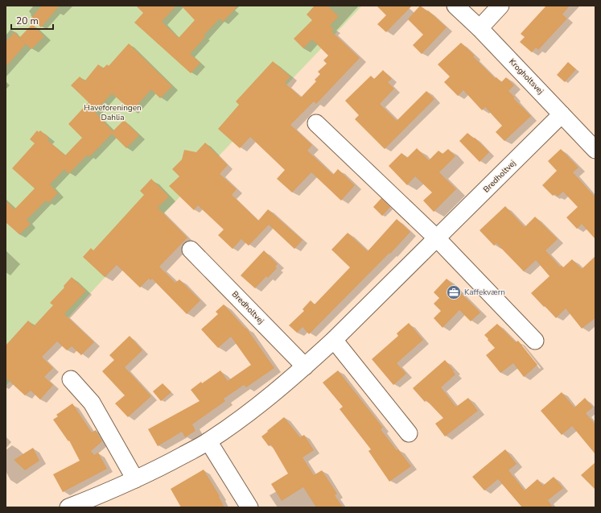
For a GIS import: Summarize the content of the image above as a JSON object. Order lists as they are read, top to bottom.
{
  "streets": {
    "street": ["Krogholtsvej", "Bredholtvej"]
  },
  "crossings": [
    ["Krogholtsvej", "Bredholtvej"]
  ],
  "parks": ["Haveforeningen Dahlia"],
  "places": {
    "office": ["Kaffekværn"]
  },
  "scale_bar": "20 m"
}
